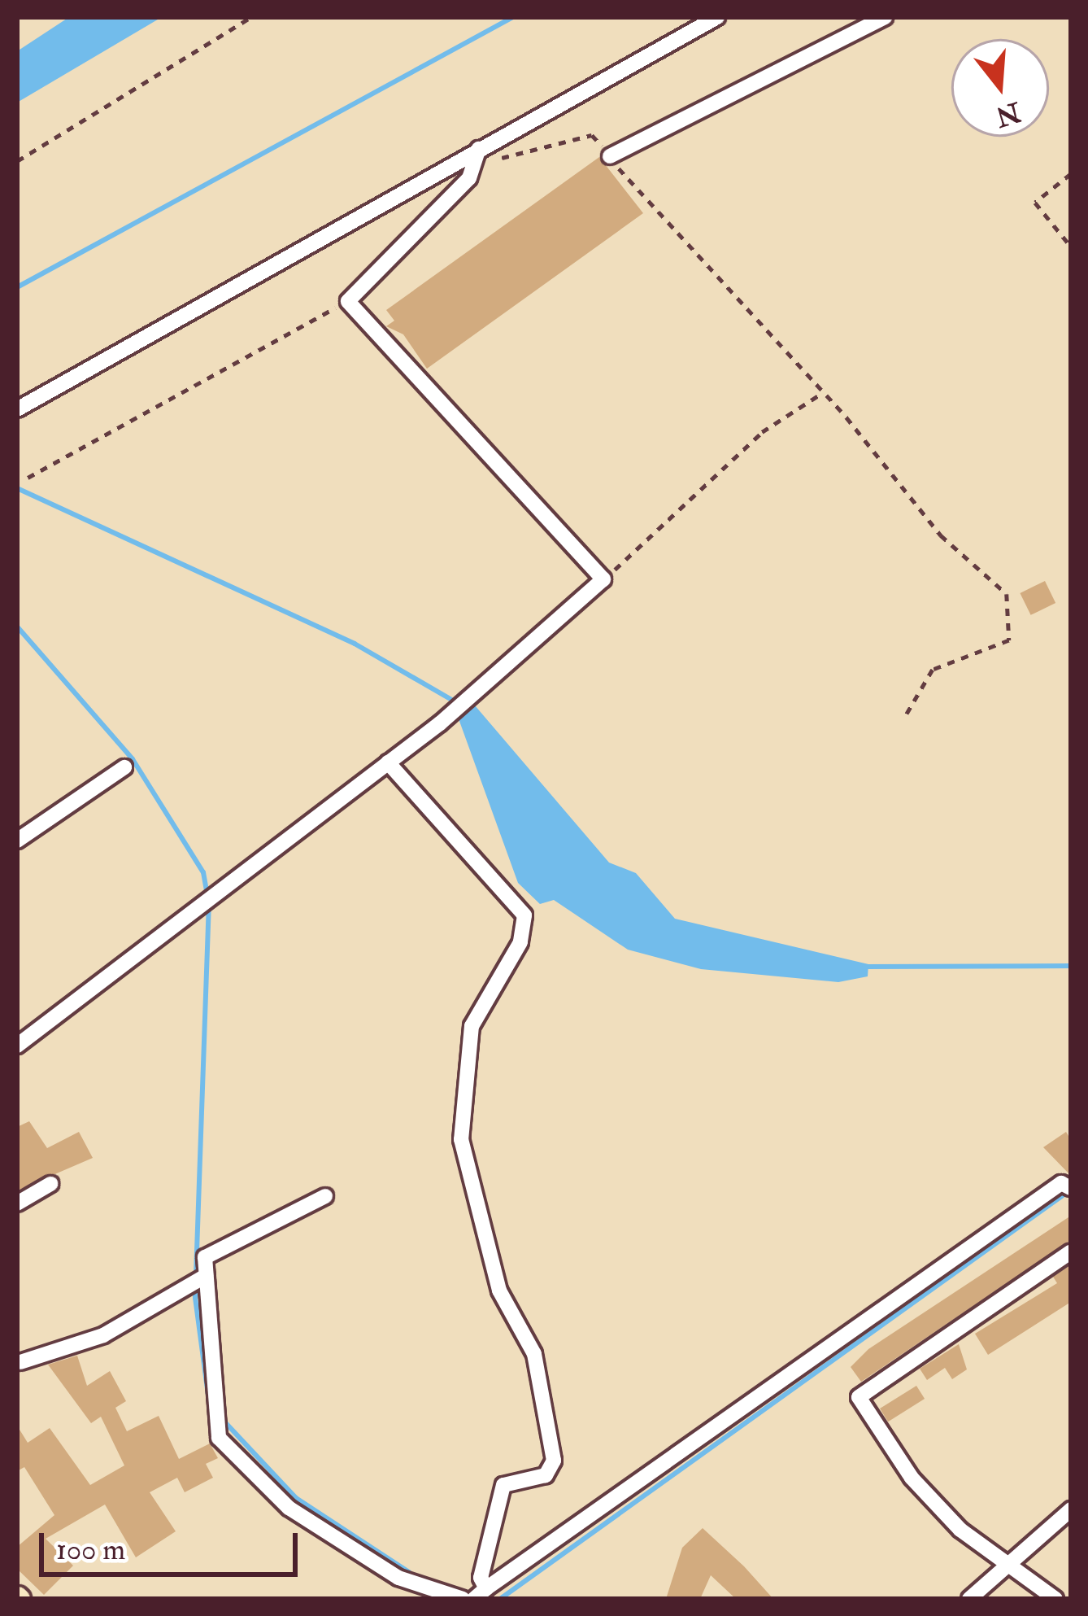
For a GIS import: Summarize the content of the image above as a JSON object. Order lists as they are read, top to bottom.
{
  "scale_bar": "100 m",
  "north": "bottom"
}
